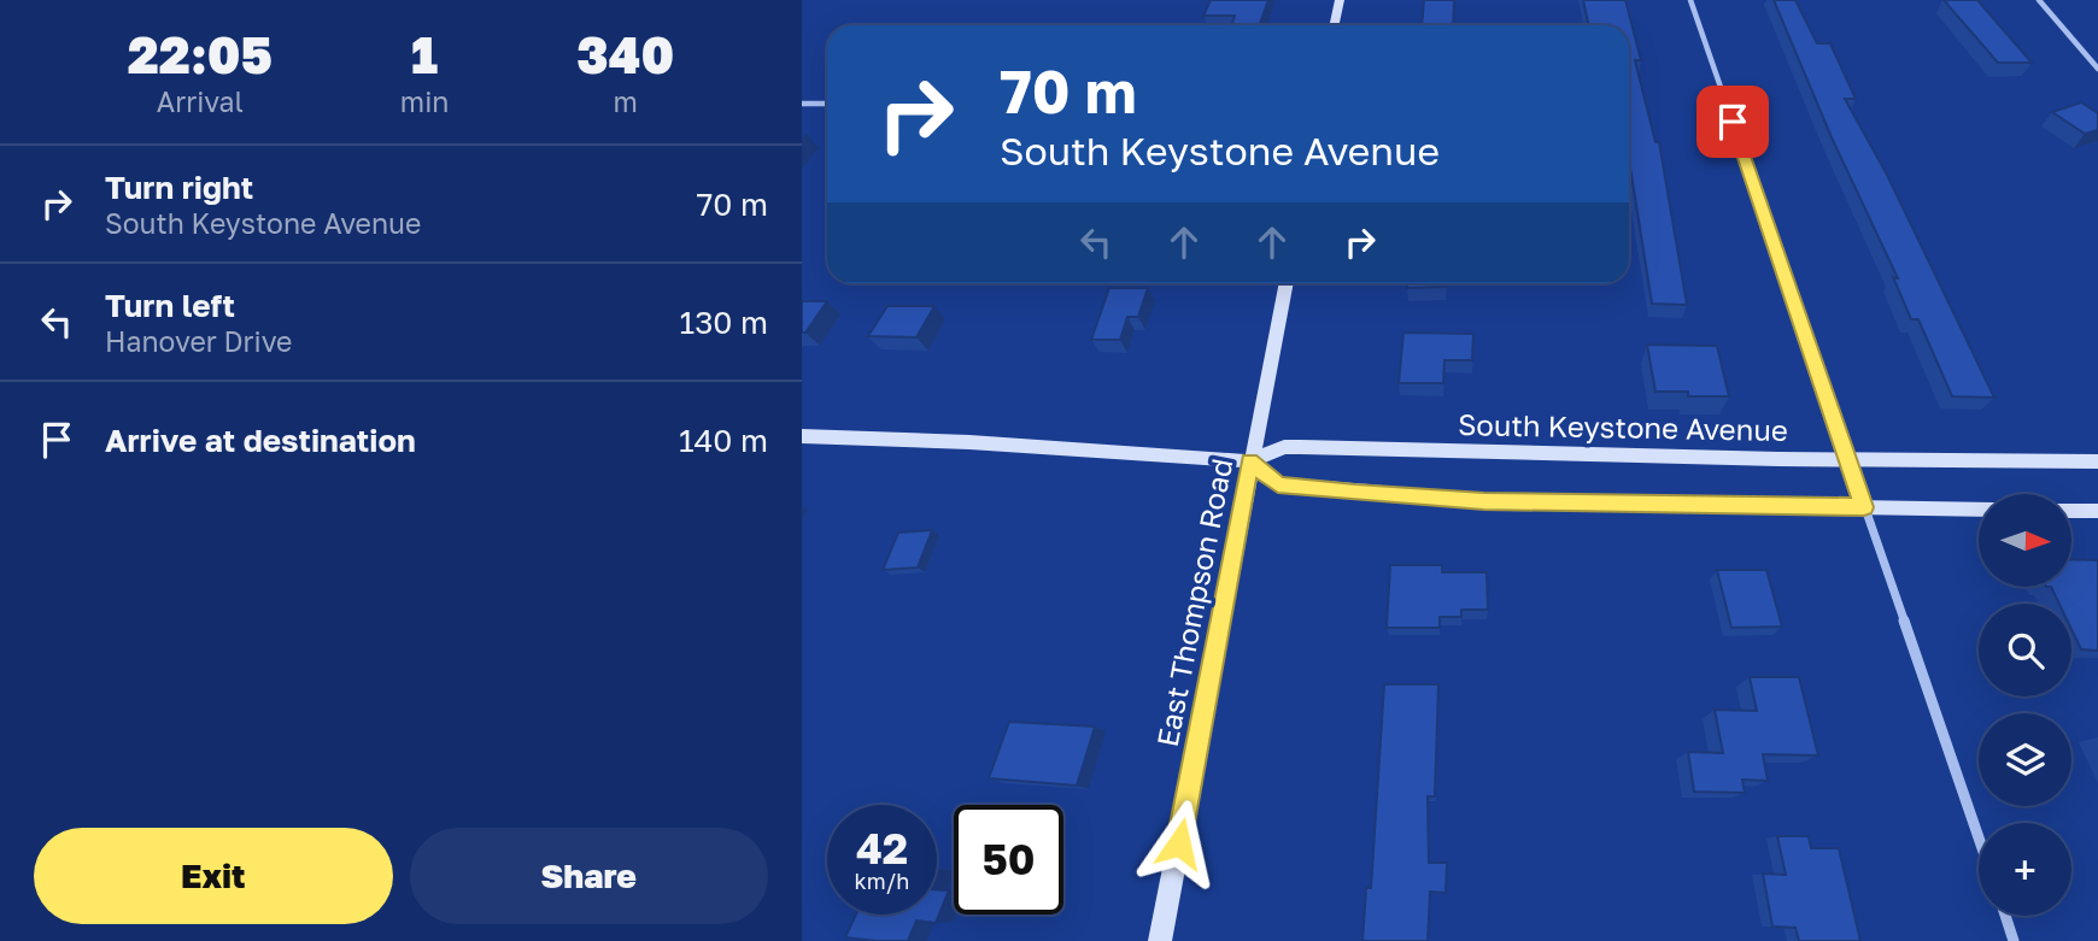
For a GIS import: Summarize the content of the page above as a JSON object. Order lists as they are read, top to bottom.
{
  "streets": {
    "main road": ["South Keystone Avenue", "East Thompson Road"]
  },
  "crossings": [
    ["South Keystone Avenue", "East Thompson Road"]
  ],
  "north": "right",
  "page": {
    "eta": [
      "22:05",
      "Arrival",
      "1",
      "min",
      "340",
      "m"
    ],
    "turn": ["70 m", "South Keystone Avenue"],
    "list": [
      {
        "name": "Turn right",
        "note": "South Keystone Avenue",
        "value": "70 m"
      },
      {
        "name": "Turn left",
        "note": "Hanover Drive",
        "value": "130 m"
      },
      {
        "name": "Arrive at destination",
        "value": "140 m"
      }
    ],
    "map_buttons": "+",
    "speed": "42 km/h",
    "limit": "50",
    "buttons": ["Exit", "Share"]
  }
}
